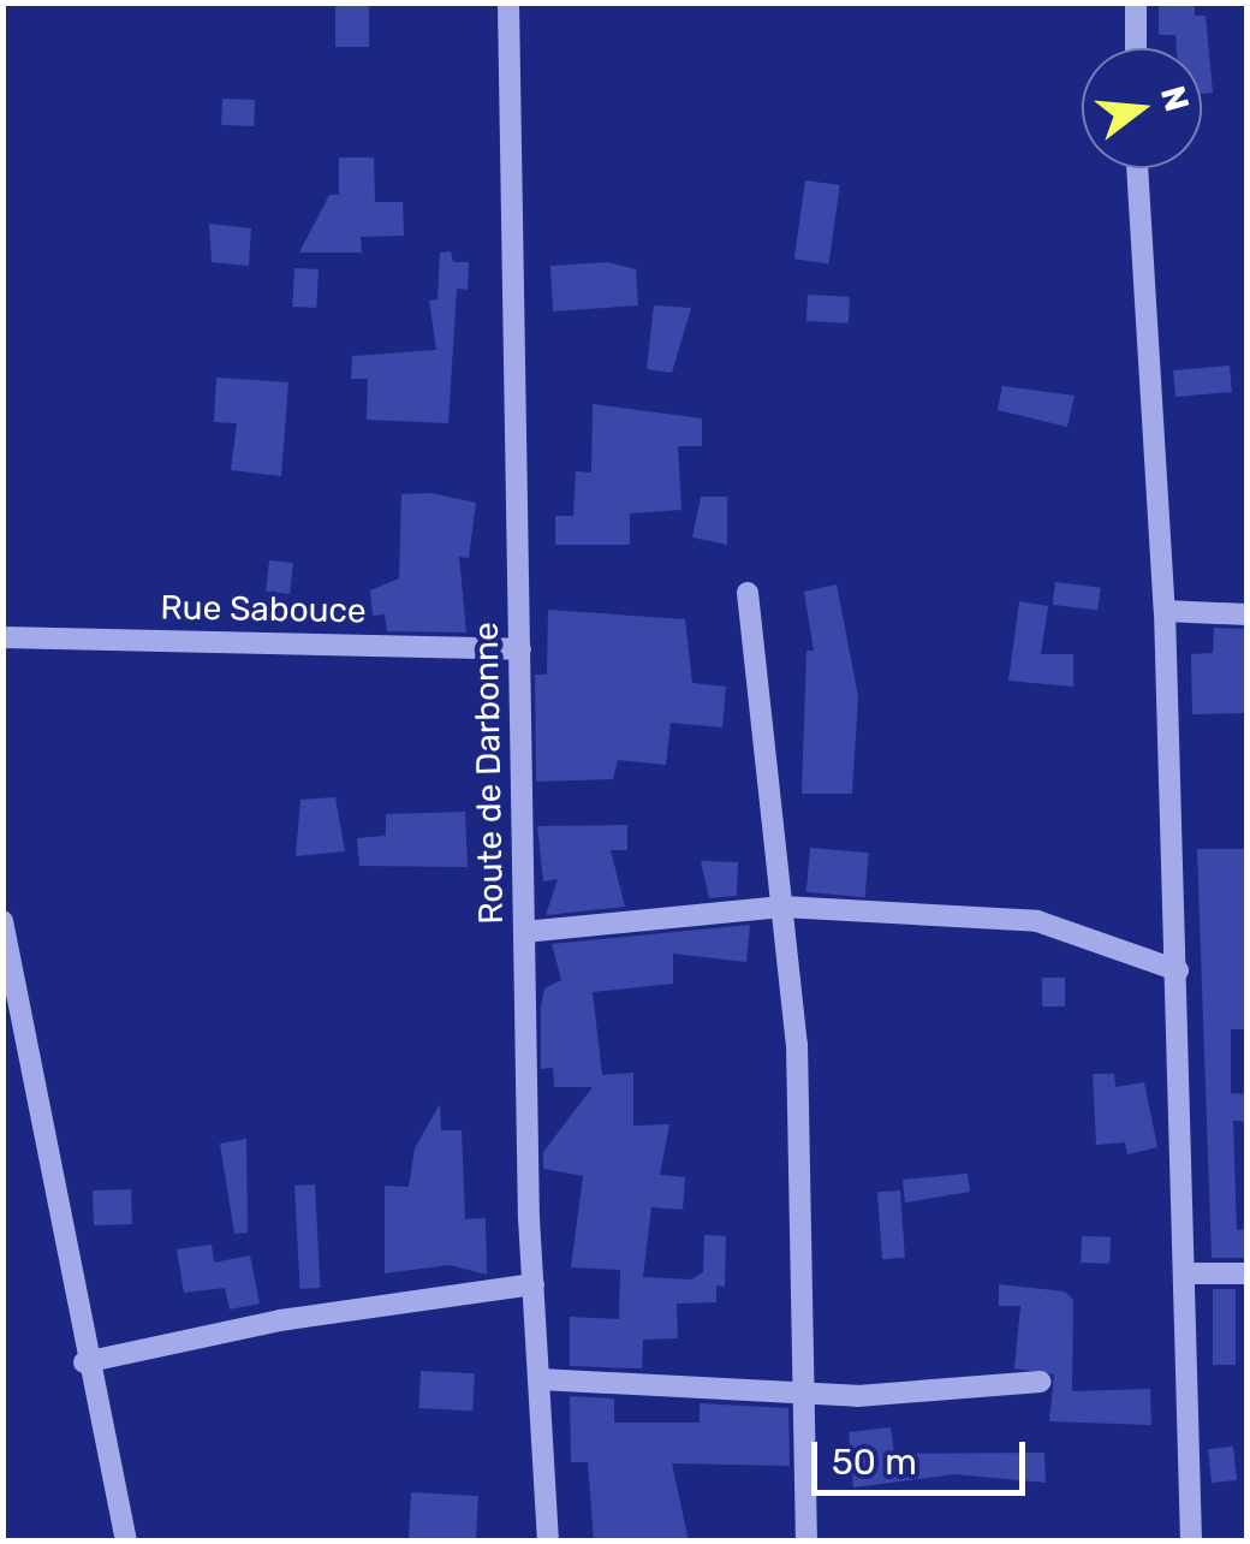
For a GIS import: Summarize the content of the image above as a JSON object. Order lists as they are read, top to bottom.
{
  "streets": {
    "street": ["Rue Sabouce", "Route de Darbonne"]
  },
  "crossings": [
    ["Rue Sabouce", "Route de Darbonne"]
  ],
  "scale_bar": "50 m",
  "north": "right"
}
